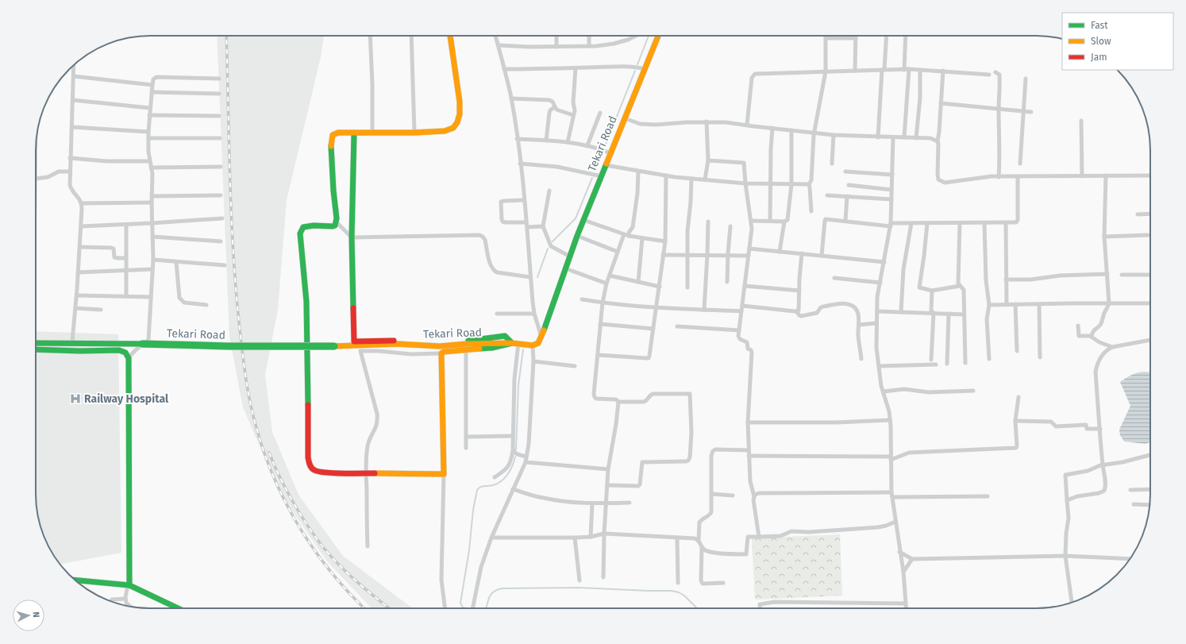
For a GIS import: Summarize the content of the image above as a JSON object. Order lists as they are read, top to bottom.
{
  "streets": {
    "main road": ["Tekari Road"]
  },
  "places": {
    "hospital": ["Railway Hospital"]
  },
  "legend": ["Fast", "Slow", "Jam"],
  "north": "right"
}
